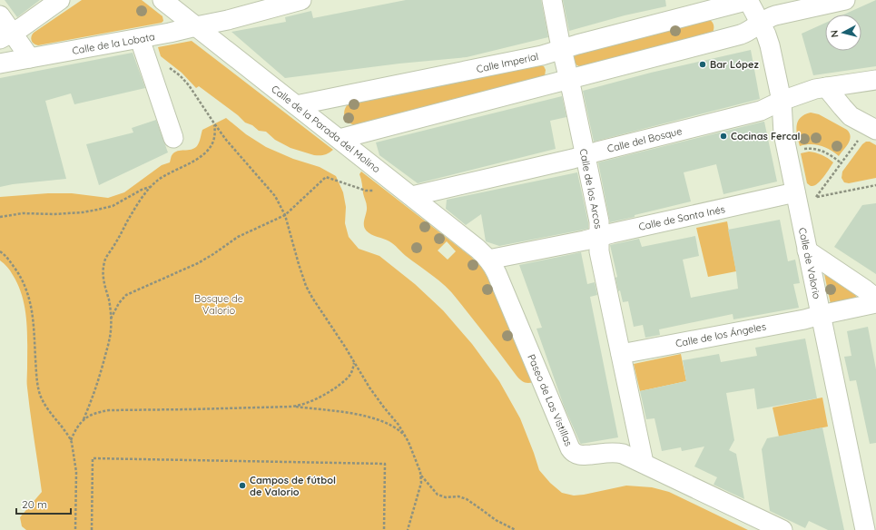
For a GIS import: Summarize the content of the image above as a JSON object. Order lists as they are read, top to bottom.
{
  "streets": {
    "street": [
      "Calle de la Lobata",
      "Calle Imperial",
      "Calle de la Parada del Molino",
      "Calle del Bosque",
      "Calle de los Arcos",
      "Calle de Santa Inés",
      "Calle de Valorio",
      "Calle de los Ángeles",
      "Paseo de Las Vistillas"
    ]
  },
  "crossings": [
    ["Calle de la Lobata", "Calle de la Parada del Molino"],
    ["Calle Imperial", "Calle de la Parada del Molino"],
    ["Calle Imperial", "Calle de los Arcos"],
    ["Calle Imperial", "Calle de Valorio"],
    ["Calle de la Parada del Molino", "Calle del Bosque"],
    ["Calle de la Parada del Molino", "Calle de Santa Inés"],
    ["Calle de la Parada del Molino", "Paseo de Las Vistillas"],
    ["Calle del Bosque", "Calle de los Arcos"],
    ["Calle del Bosque", "Calle de Valorio"],
    ["Calle de los Arcos", "Calle de Santa Inés"],
    ["Calle de los Arcos", "Calle de los Ángeles"],
    ["Calle de los Arcos", "Paseo de Las Vistillas"],
    ["Calle de Santa Inés", "Calle de Valorio"],
    ["Calle de Santa Inés", "Paseo de Las Vistillas"],
    ["Calle de Valorio", "Calle de los Ángeles"]
  ],
  "parks": ["Bosque de Valorio"],
  "places": ["Bar López", "Cocinas Fercal", "Campos de fútbol de Valorio"],
  "scale_bar": "20 m",
  "north": "left"
}
